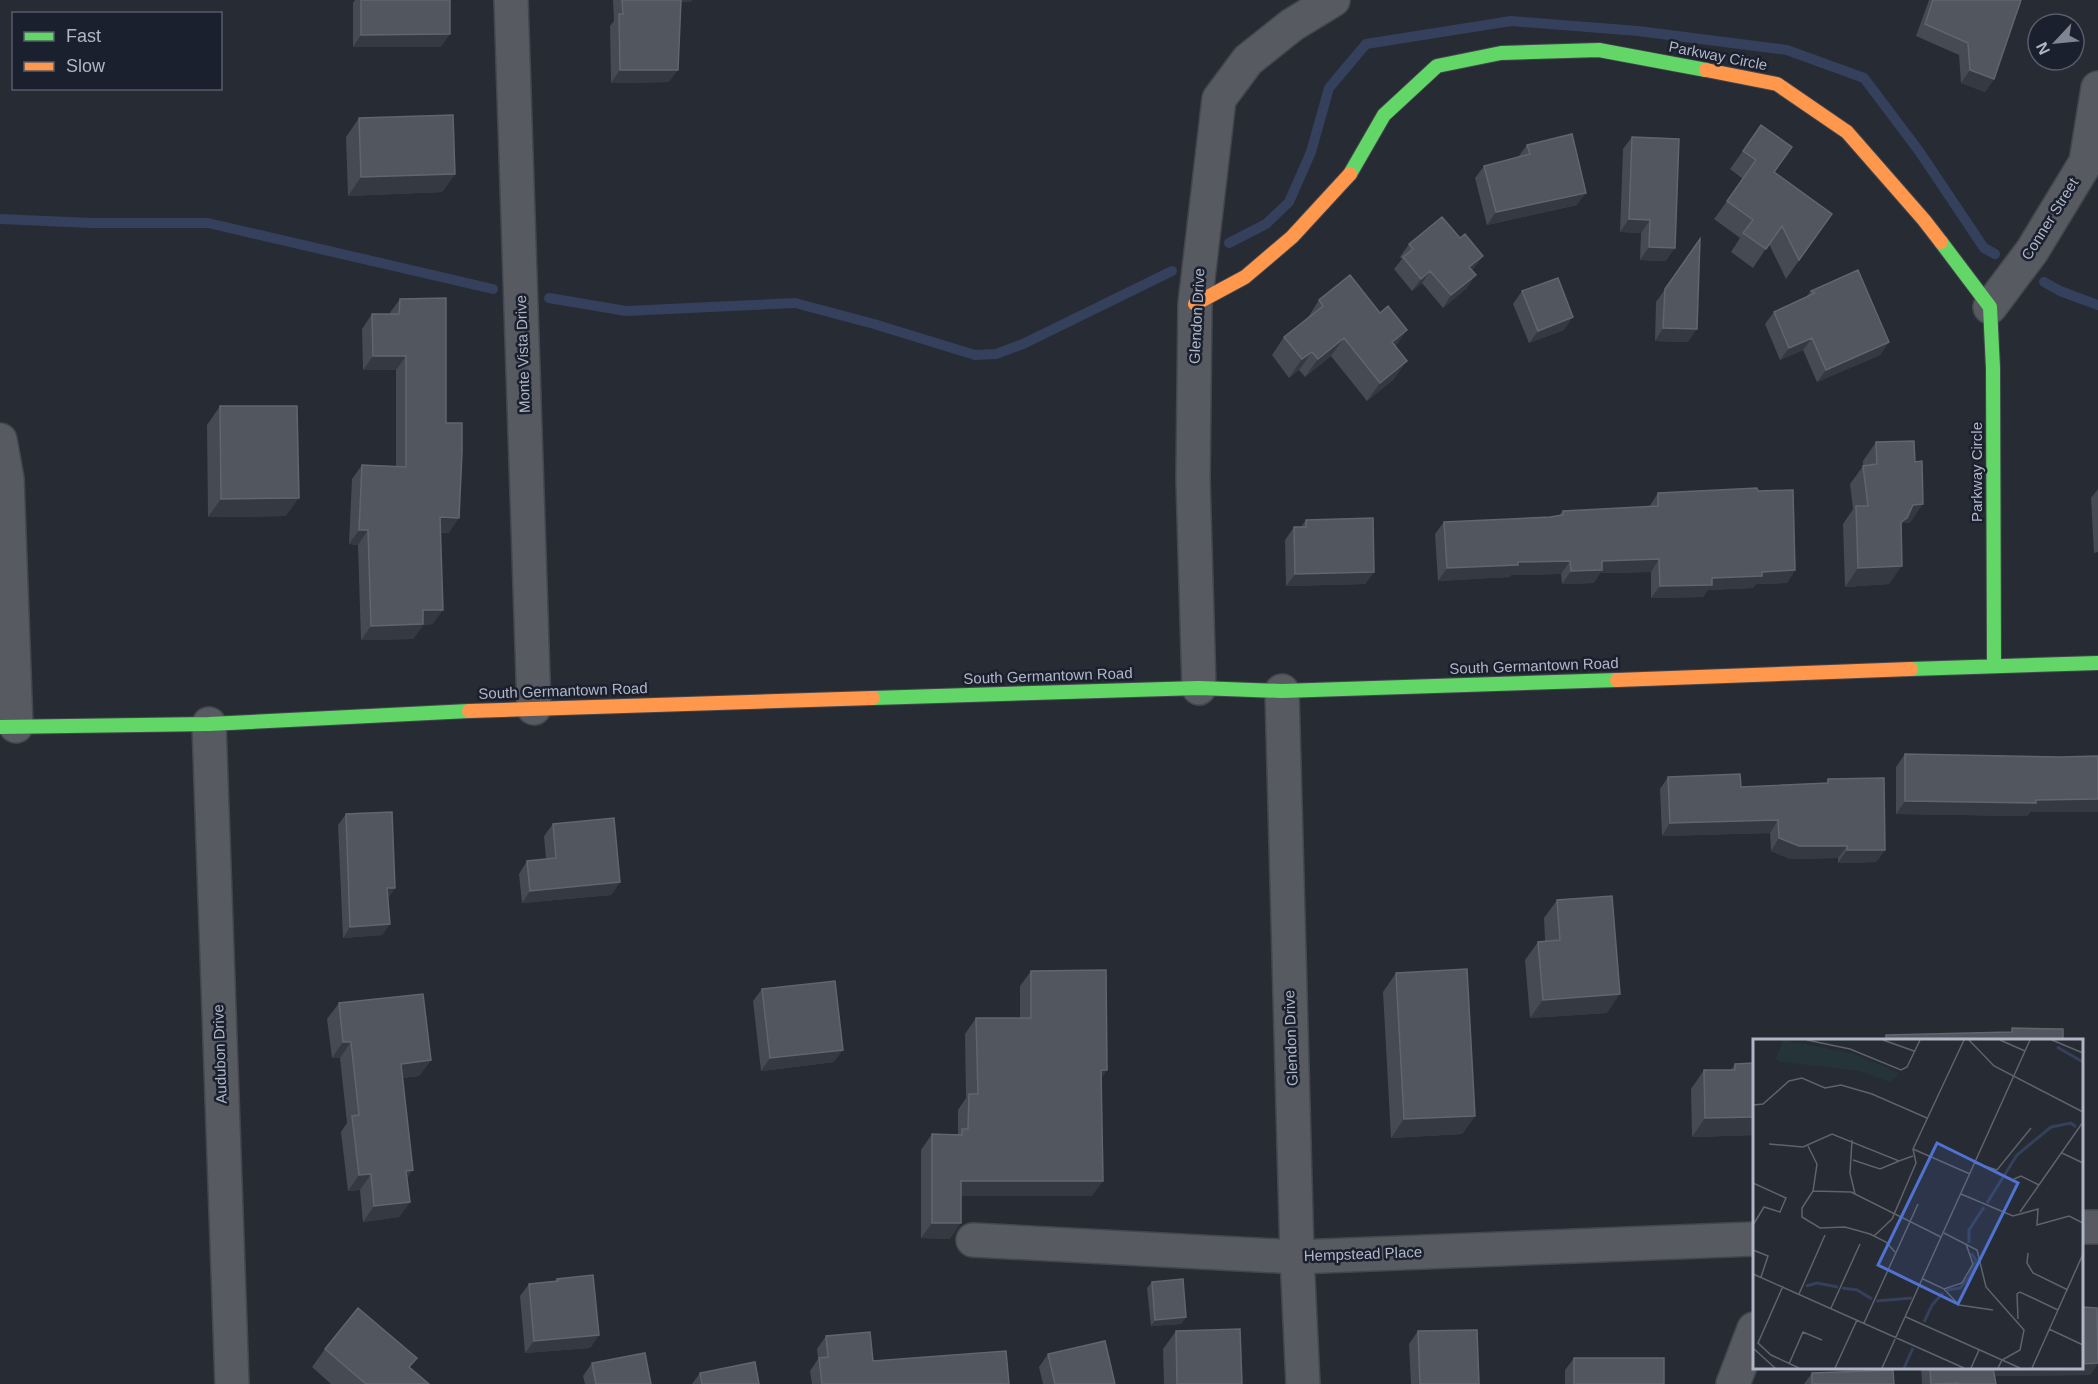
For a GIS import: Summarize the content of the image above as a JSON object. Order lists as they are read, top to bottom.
{
  "streets": {
    "main road": ["Parkway Circle", "South Germantown Road"],
    "street": [
      "Conner Street",
      "Glendon Drive",
      "Monte Vista Drive",
      "Audubon Drive",
      "Hempstead Place"
    ]
  },
  "crossings": [
    ["Parkway Circle", "Conner Street"],
    ["Parkway Circle", "Glendon Drive"],
    ["Parkway Circle", "South Germantown Road"],
    ["Glendon Drive", "South Germantown Road"],
    ["Glendon Drive", "Hempstead Place"],
    ["Monte Vista Drive", "South Germantown Road"],
    ["South Germantown Road", "Audubon Drive"]
  ],
  "legend": ["Fast", "Slow"],
  "north": "bottom left"
}
